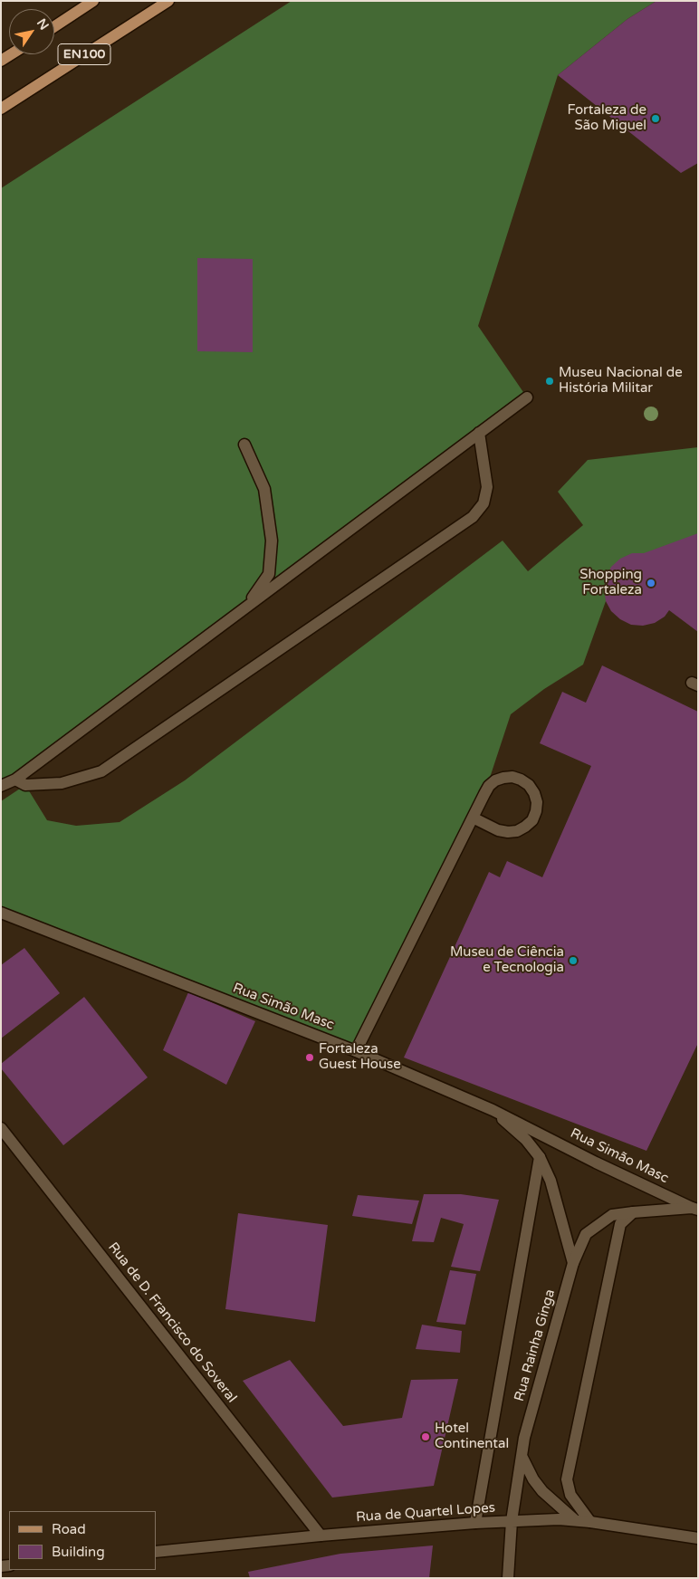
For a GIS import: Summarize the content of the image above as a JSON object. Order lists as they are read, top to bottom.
{
  "streets": {
    "main road": ["EN100"],
    "street": [
      "Rua Simão Masc",
      "Rua de D. Francisco do Soveral",
      "Rua Rainha Ginga",
      "Rua de Quartel Lopes"
    ]
  },
  "crossings": [
    ["Rua Simão Masc", "Rua Rainha Ginga"],
    ["Rua de D. Francisco do Soveral", "Rua de Quartel Lopes"],
    ["Rua Rainha Ginga", "Rua de Quartel Lopes"]
  ],
  "places": [
    "Fortaleza de São Miguel",
    "Museu Nacional de História Militar",
    "Shopping Fortaleza",
    "Museu de Ciência e Tecnologia",
    "Fortaleza Guest House",
    "Hotel Continental"
  ],
  "legend": ["Road", "Building"],
  "north": "top right"
}
